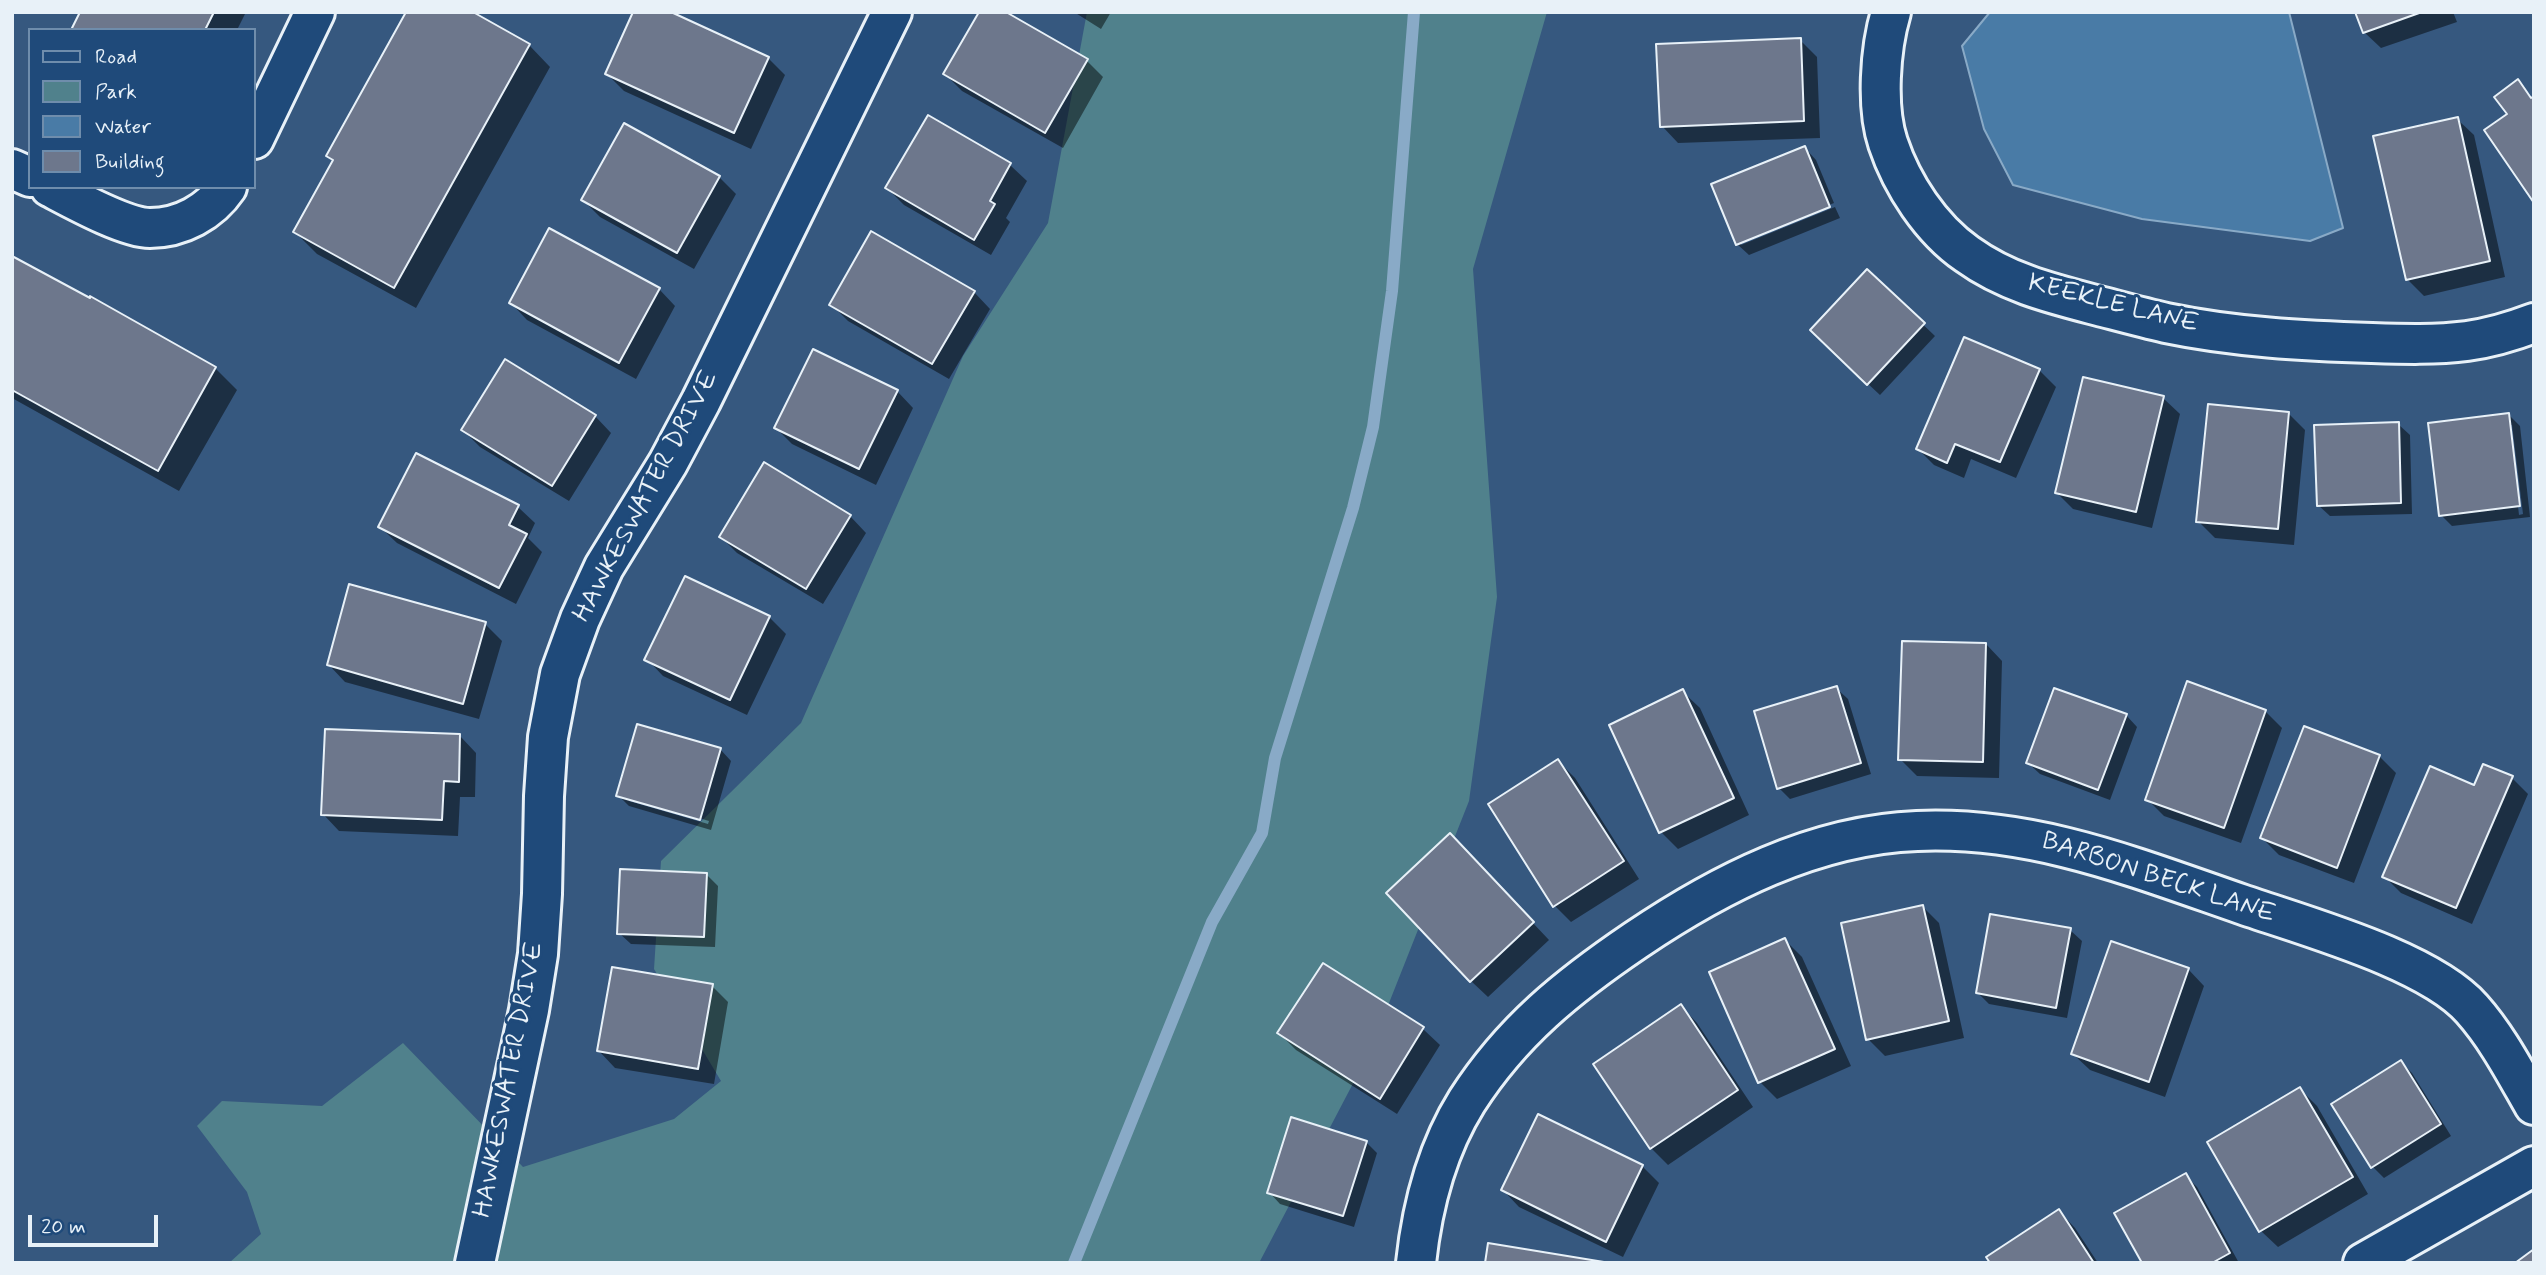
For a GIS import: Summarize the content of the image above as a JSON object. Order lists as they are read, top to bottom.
{
  "streets": {
    "street": ["KEEKLE LANE", "HAWKESWATER DRIVE", "BARBON BECK LANE"]
  },
  "legend": [
    "Road",
    "Park",
    "Water",
    "Building"
  ],
  "scale_bar": "20 m"
}
